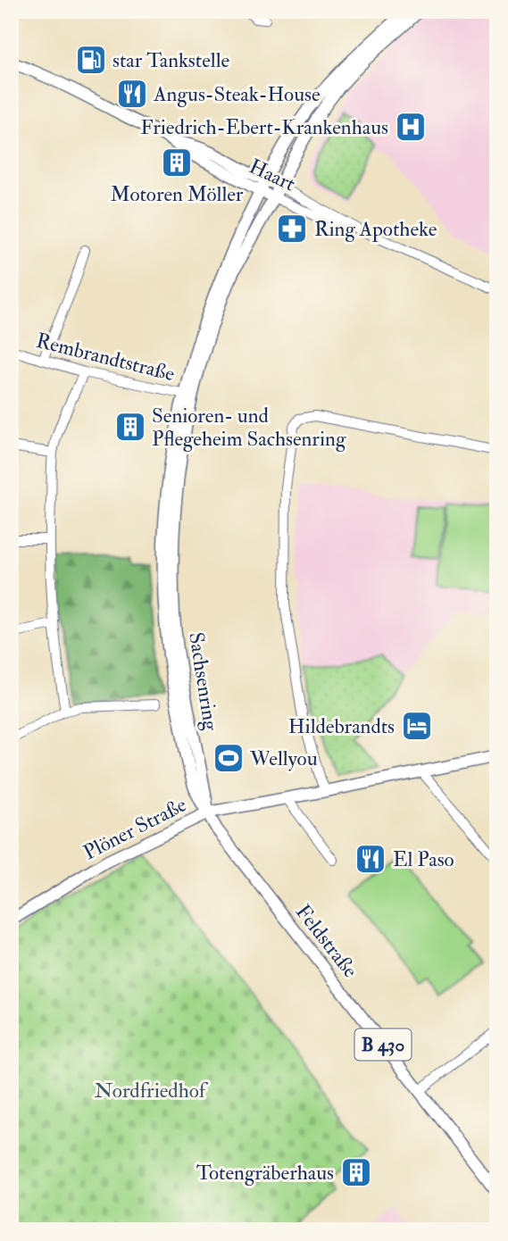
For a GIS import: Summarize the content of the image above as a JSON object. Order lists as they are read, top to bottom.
{
  "streets": {
    "main road": [
      "Haart",
      "Sachsenring",
      "Plöner Straße",
      "Feldstraße",
      "B 430"
    ],
    "street": ["Rembrandtstraße"]
  },
  "crossings": [
    ["Haart", "Sachsenring"],
    ["Rembrandtstraße", "Sachsenring"],
    ["Sachsenring", "Plöner Straße"],
    ["Sachsenring", "Feldstraße"],
    ["Plöner Straße", "Feldstraße"]
  ],
  "parks": ["Nordfriedhof"],
  "places": {
    "fuel station": ["star Tankstelle"],
    "restaurant": ["Angus-Steak-House", "El Paso"],
    "hospital": ["Friedrich-Ebert-Krankenhaus"],
    "building": ["Motoren Möller", "Senioren- und Pflegeheim Sachsenring", "Totengräberhaus"],
    "pharmacy": ["Ring Apotheke"],
    "hotel": ["Hildebrandts"],
    "sports": ["Wellyou"]
  }
}
